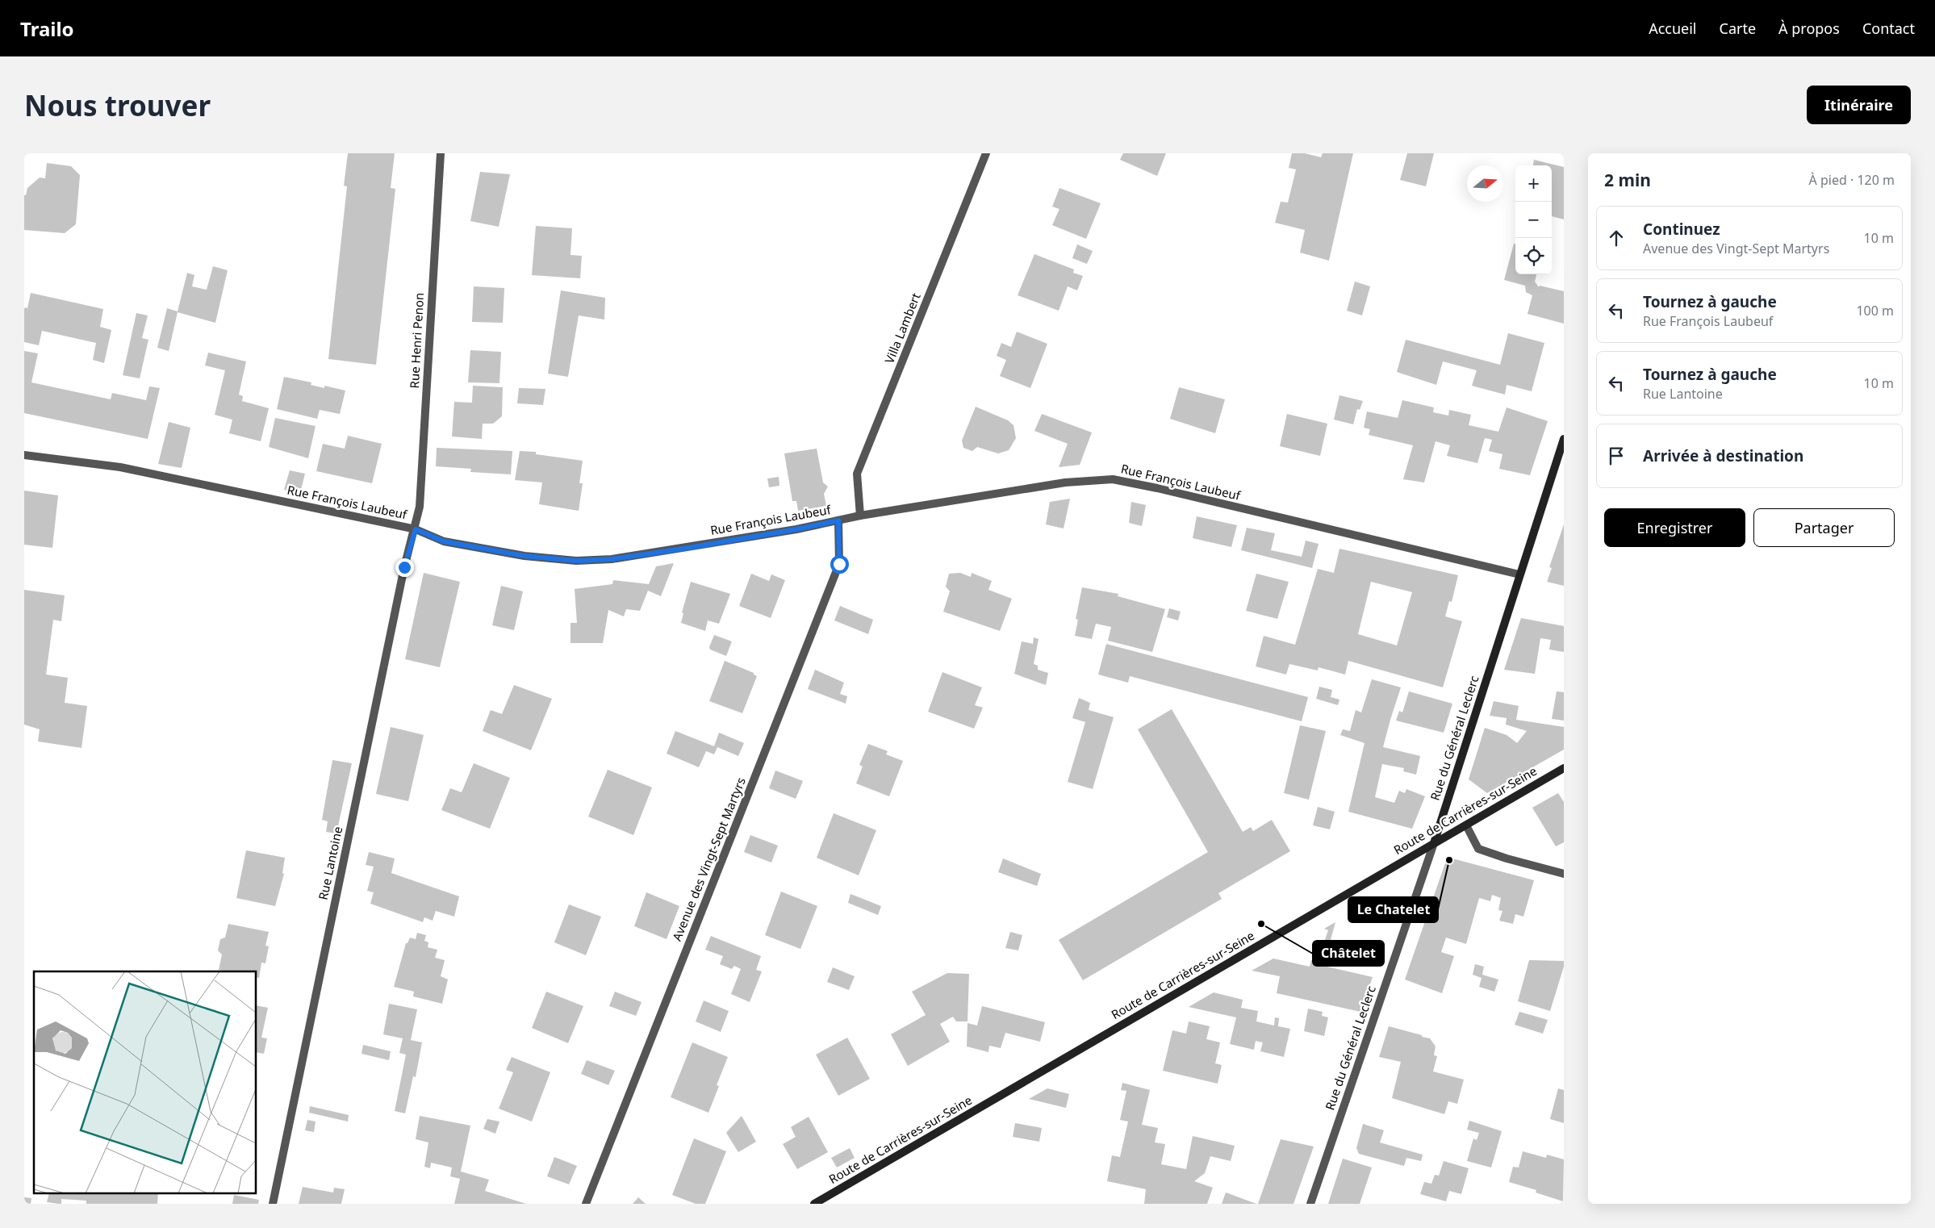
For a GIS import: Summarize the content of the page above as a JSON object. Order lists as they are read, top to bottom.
{
  "streets": {
    "street": [
      "Villa Lambert",
      "Rue Henri Penon",
      "Rue François Laubeuf",
      "Rue du Général Leclerc",
      "Route de Carrières-sur-Seine",
      "Avenue des Vingt-Sept Martyrs",
      "Rue Lantoine"
    ]
  },
  "crossings": [
    ["Villa Lambert", "Rue François Laubeuf"],
    ["Rue Henri Penon", "Rue François Laubeuf"],
    ["Rue Henri Penon", "Rue Lantoine"],
    ["Rue François Laubeuf", "Rue du Général Leclerc"],
    ["Rue François Laubeuf", "Avenue des Vingt-Sept Martyrs"],
    ["Rue François Laubeuf", "Rue Lantoine"],
    ["Rue du Général Leclerc", "Route de Carrières-sur-Seine"]
  ],
  "places": ["Le Chatelet", "Châtelet"],
  "north": "right",
  "page": {
    "header": "Trailo",
    "nav": [
      "Accueil",
      "Carte",
      "À propos",
      "Contact"
    ],
    "buttons": [
      "Itinéraire",
      ["Enregistrer", "Partager"]
    ],
    "title": "Nous trouver",
    "heading": ["2 min", "À pied · 120 m"],
    "map_buttons": ["+", "−"],
    "list": [
      ["Continuez", "Avenue des Vingt-Sept Martyrs", "10 m"],
      ["Tournez à gauche", "Rue François Laubeuf", "100 m"],
      ["Tournez à gauche", "Rue Lantoine", "10 m"],
      "Arrivée à destination"
    ]
  }
}
